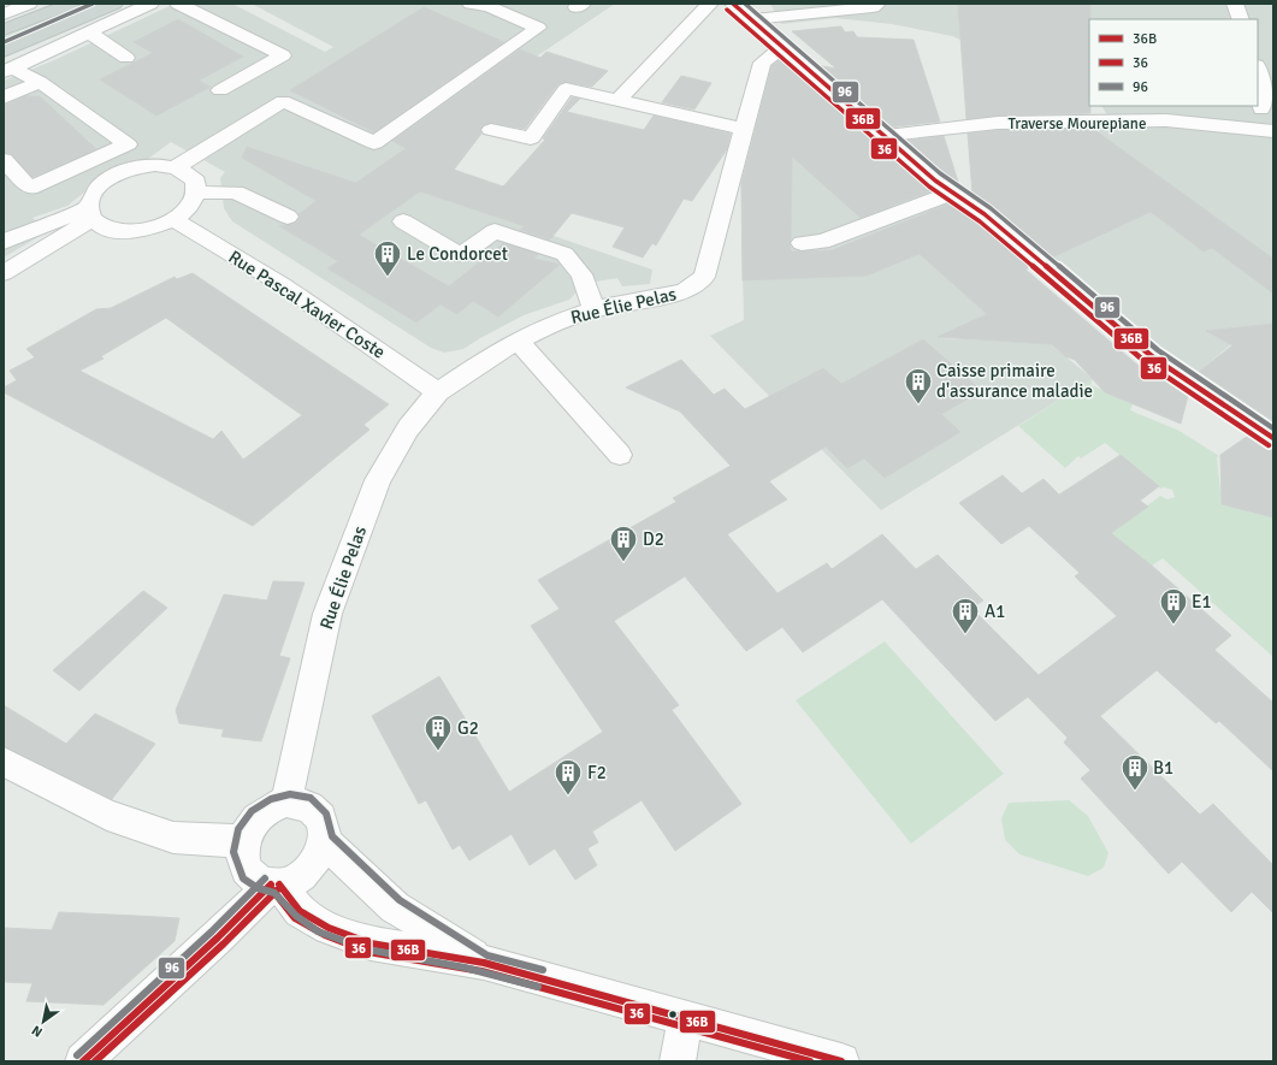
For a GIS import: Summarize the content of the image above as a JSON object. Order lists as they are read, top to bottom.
{
  "streets": {
    "street": ["Traverse Mourepiane", "Rue Pascal Xavier Coste", "Rue Élie Pelas"]
  },
  "crossings": [
    ["Rue Pascal Xavier Coste", "Rue Élie Pelas"]
  ],
  "places": {
    "building": [
      "Le Condorcet",
      "Caisse primaire d'assurance maladie",
      "D2",
      "E1",
      "A1",
      "G2",
      "B1",
      "F2"
    ]
  },
  "lines": ["transit line 36B", "transit line 96", "transit line 36"],
  "legend": ["36B", "36", "96"],
  "north": "bottom left"
}
